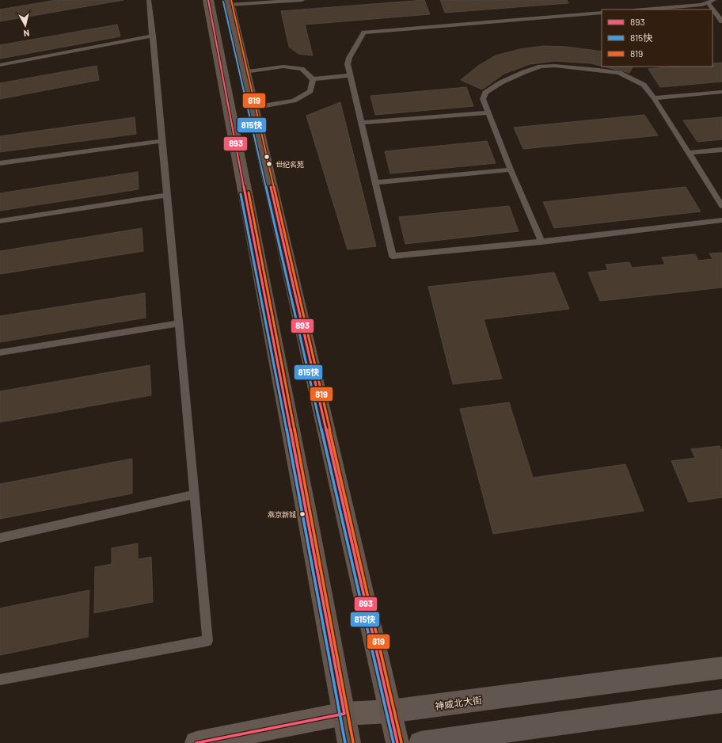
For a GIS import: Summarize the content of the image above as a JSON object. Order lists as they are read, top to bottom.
{
  "streets": {
    "main road": ["神威北大街"]
  },
  "places": ["世纪名苑", "燕京新城"],
  "lines": ["transit line 893", "transit line 819", "transit line 815快"],
  "legend": ["893", "815快", "819"],
  "north": "bottom"
}
